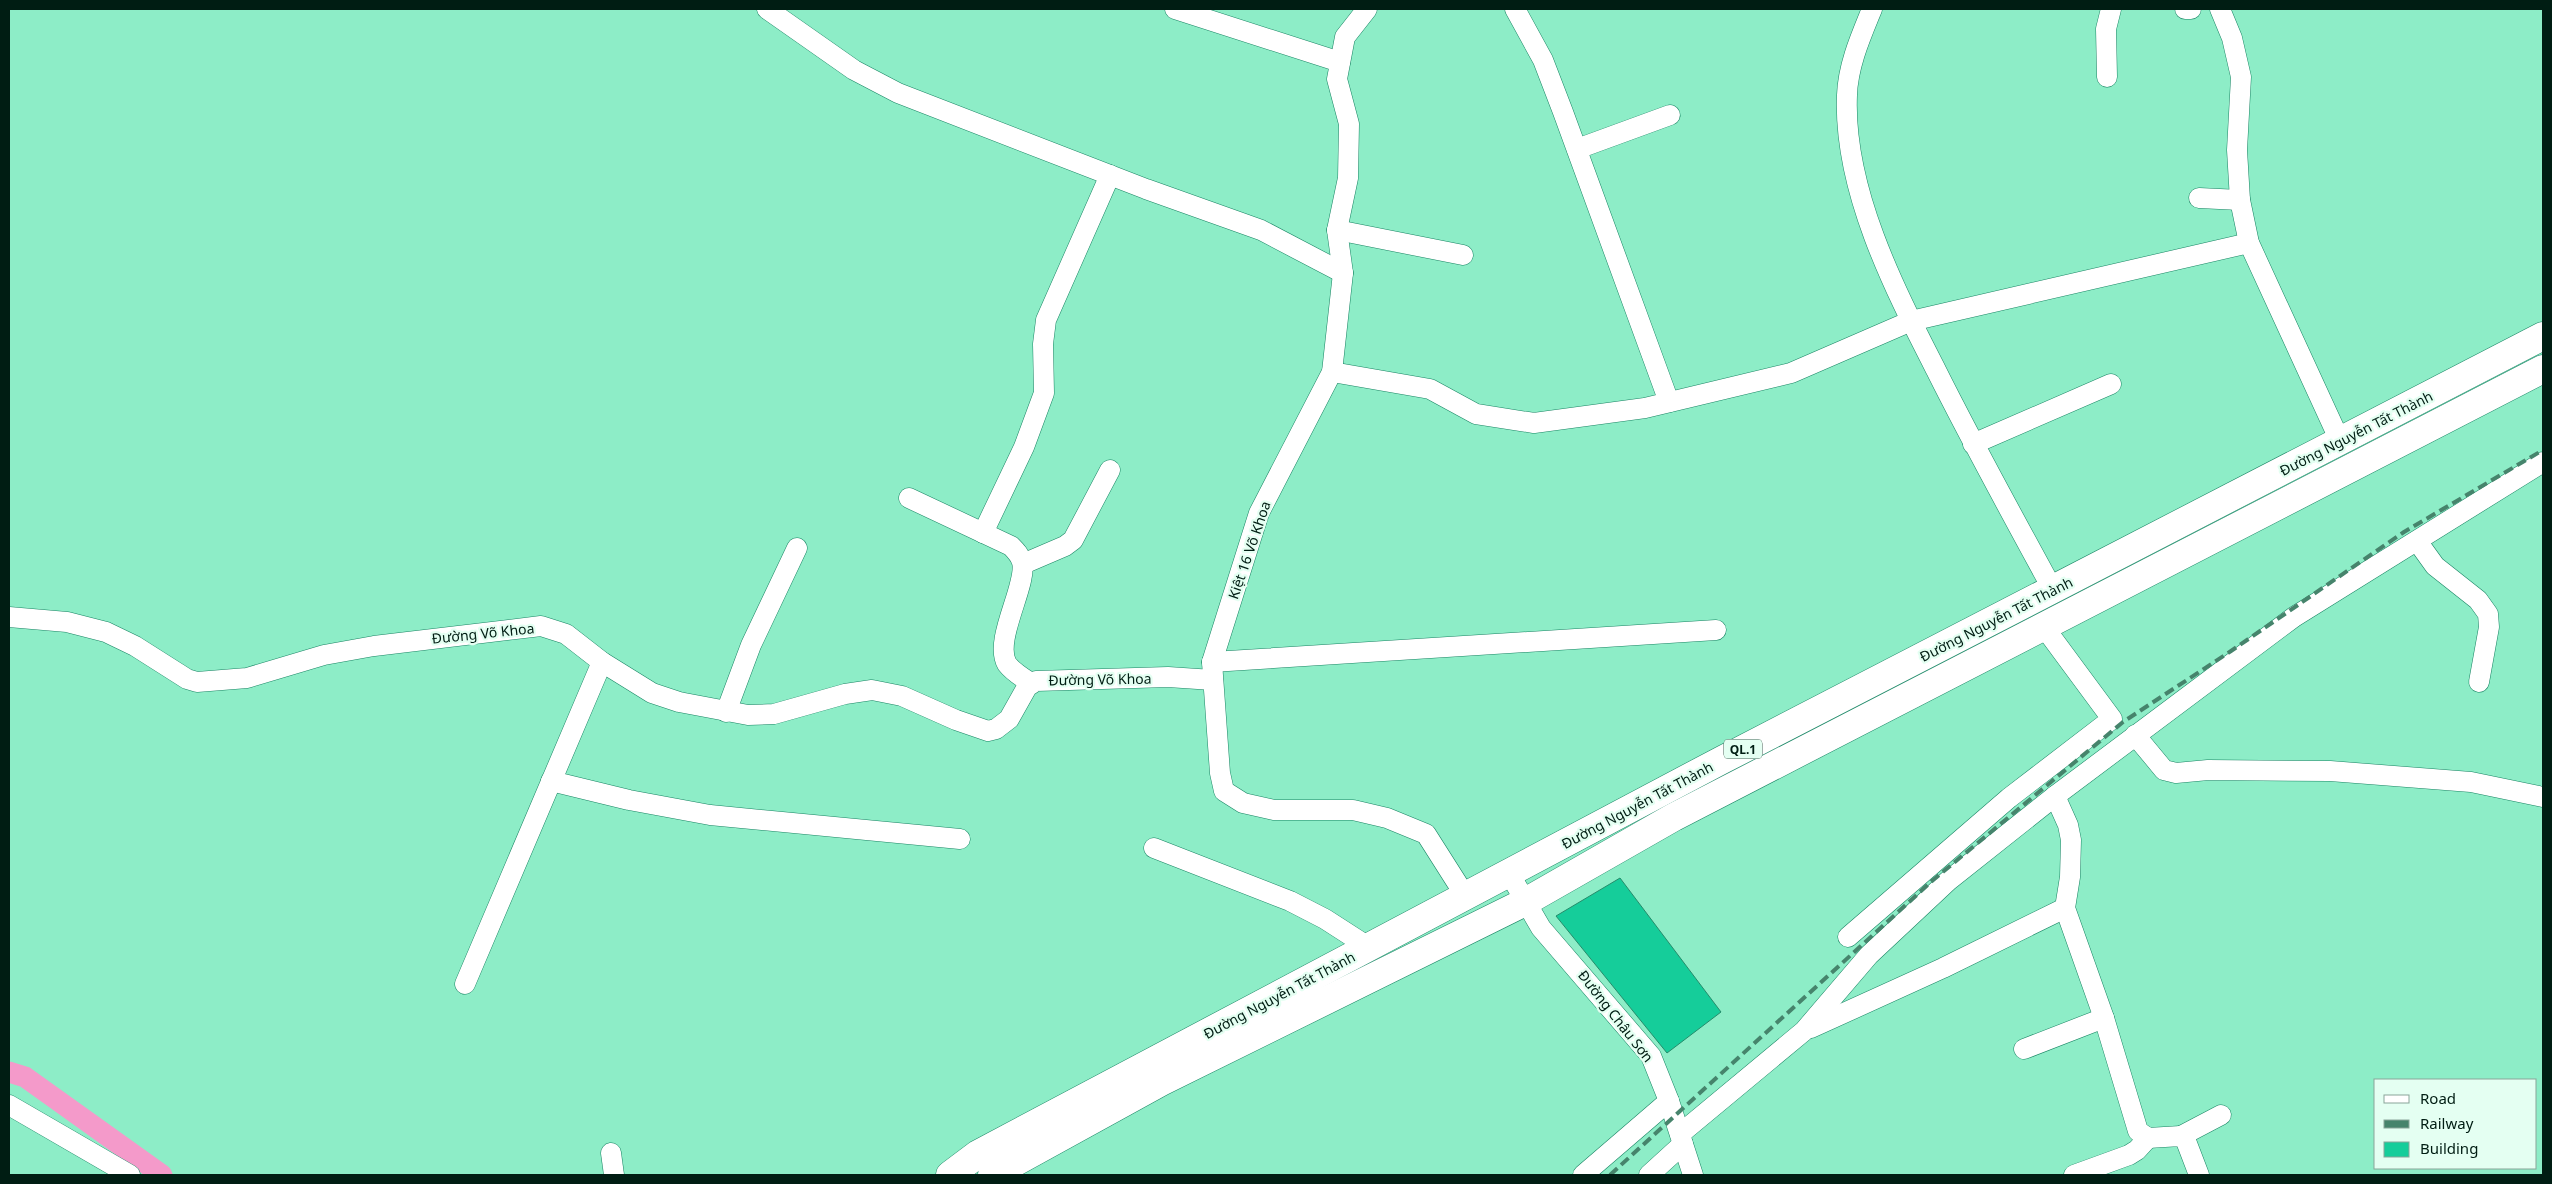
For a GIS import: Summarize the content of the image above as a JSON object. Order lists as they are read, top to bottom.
{
  "streets": {
    "main road": ["Đường Nguyễn Tất Thành", "QL.1"],
    "street": ["Kiệt 16 Võ Khoa", "Đường Võ Khoa", "Đường Châu Sơn"]
  },
  "crossings": [
    ["Đường Nguyễn Tất Thành", "Đường Châu Sơn"],
    ["Kiệt 16 Võ Khoa", "Đường Võ Khoa"]
  ],
  "legend": ["Road", "Railway", "Building"]
}
